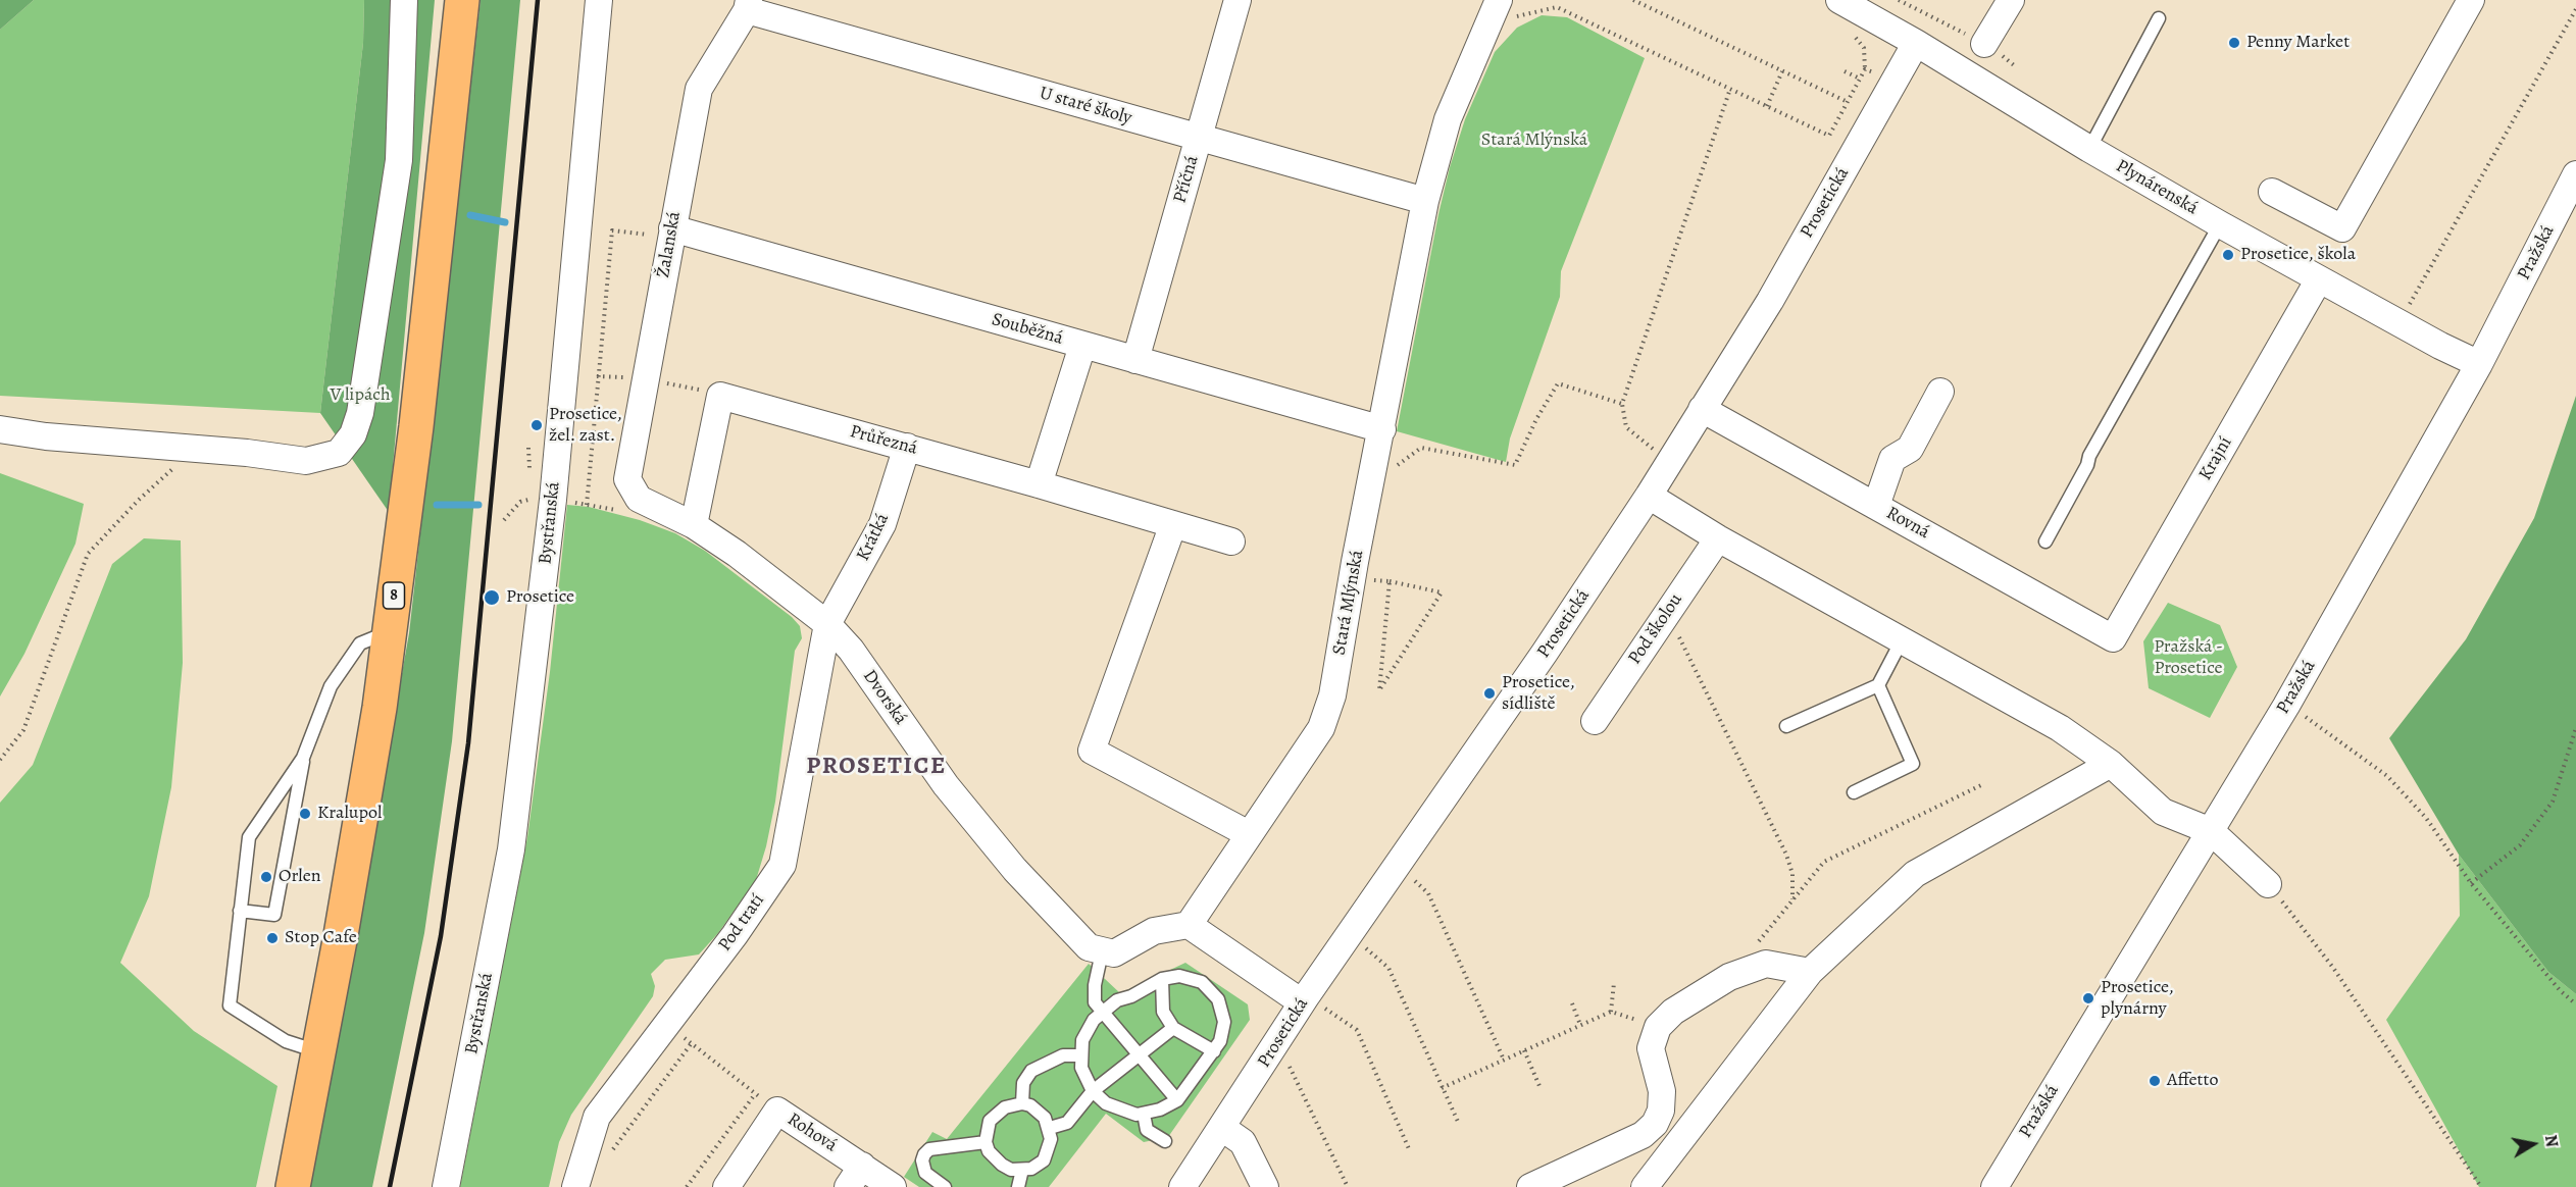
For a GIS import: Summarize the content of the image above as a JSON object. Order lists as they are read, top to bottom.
{
  "streets": {
    "main road": ["8"],
    "street": [
      "U staré školy",
      "Příčná",
      "Plynárenská",
      "Prosetická",
      "Žalanská",
      "Pražská",
      "Souběžná",
      "Průřezná",
      "Krajní",
      "Bystřanská",
      "Rovná",
      "Krátká",
      "Stará Mlýnská",
      "Pod školou",
      "Dvorská",
      "Pod tratí",
      "Rohová"
    ]
  },
  "crossings": [
    ["U staré školy", "Příčná"],
    ["U staré školy", "Žalanská"],
    ["U staré školy", "Stará Mlýnská"],
    ["Příčná", "Souběžná"],
    ["Plynárenská", "Prosetická"],
    ["Plynárenská", "Pražská"],
    ["Plynárenská", "Krajní"],
    ["Prosetická", "Rovná"],
    ["Žalanská", "Souběžná"],
    ["Žalanská", "Dvorská"],
    ["Souběžná", "Stará Mlýnská"],
    ["Průřezná", "Krátká"],
    ["Průřezná", "Dvorská"],
    ["Krajní", "Rovná"],
    ["Krátká", "Dvorská"],
    ["Krátká", "Pod tratí"],
    ["Dvorská", "Pod tratí"]
  ],
  "districts": ["PROSETICE"],
  "parks": ["Stará Mlýnská", "V lipách", "Pražská - Prosetice"],
  "places": [
    "Penny Market",
    "Prosetice, škola",
    "Prosetice, žel. zast.",
    "Prosetice",
    "Prosetice, sídliště",
    "Kralupol",
    "Orlen",
    "Stop Cafe",
    "Prosetice, plynárny",
    "Affetto"
  ],
  "north": "right"
}
